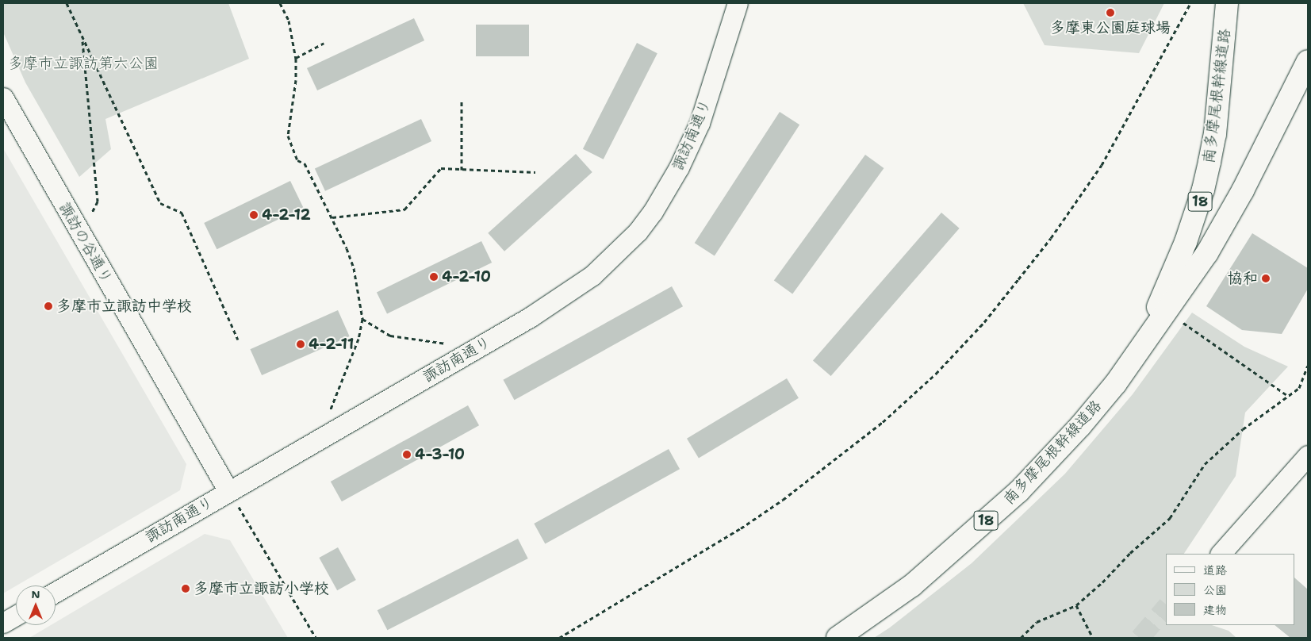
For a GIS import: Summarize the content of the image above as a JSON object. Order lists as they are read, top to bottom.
{
  "streets": {
    "main road": ["南多摩尾根幹線道路", "18"],
    "street": ["諏訪南通り", "諏訪の谷通り"]
  },
  "crossings": [
    ["諏訪南通り", "諏訪の谷通り"]
  ],
  "parks": ["多摩市立諏訪第六公園"],
  "places": [
    "多摩東公園庭球場",
    "4-2-12",
    "4-2-10",
    "協和",
    "多摩市立諏訪中学校",
    "4-2-11",
    "4-3-10",
    "多摩市立諏訪小学校"
  ],
  "legend": ["道路", "公園", "建物"],
  "north": "top"
}
